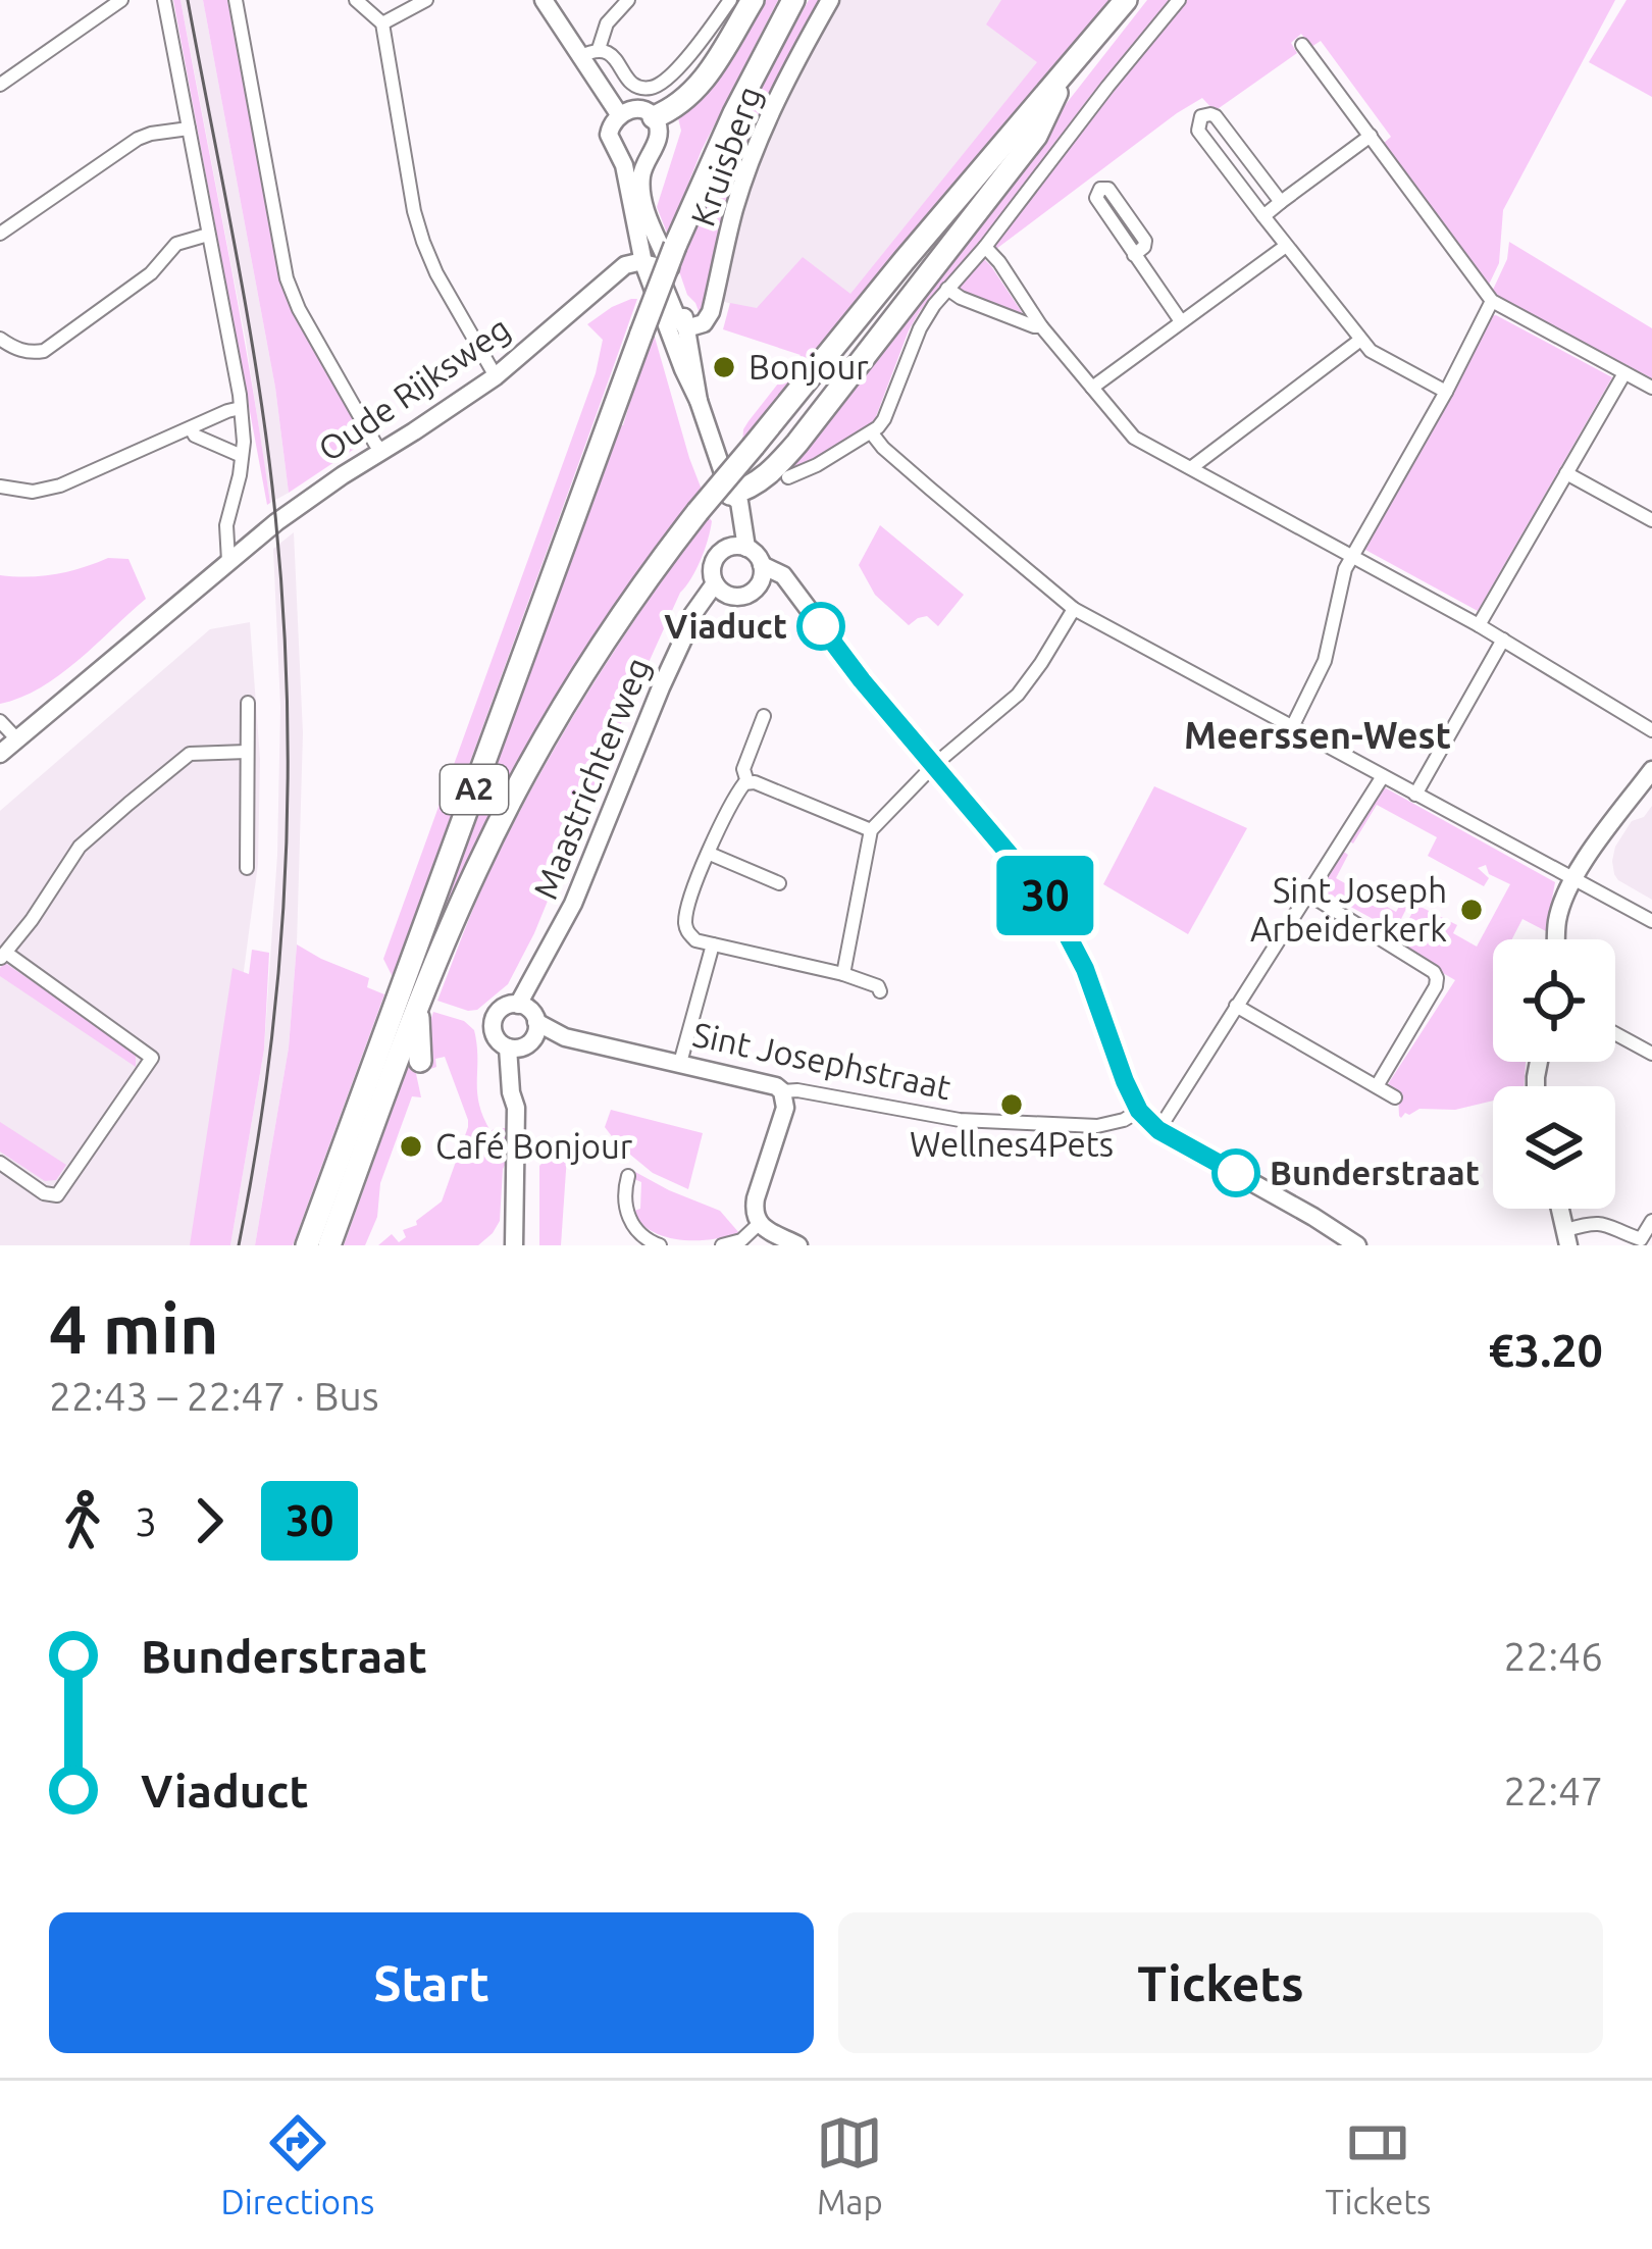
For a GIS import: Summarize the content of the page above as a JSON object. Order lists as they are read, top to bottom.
{
  "streets": {
    "highway": ["A2"],
    "street": [
      "Kruisberg",
      "Oude Rijksweg",
      "Maastrichterweg",
      "Sint Josephstraat"
    ]
  },
  "crossings": [
    ["Maastrichterweg", "Sint Josephstraat"]
  ],
  "districts": ["Meerssen-West"],
  "places": [
    "Bonjour",
    "Viaduct",
    "Sint Joseph Arbeiderkerk",
    "Wellnes4Pets",
    "Café Bonjour",
    "Bunderstraat"
  ],
  "lines": ["bus line 30"],
  "page": {
    "on_map": "30",
    "heading": ["4 min", "22:43 – 22:47 · Bus", "€3.20"],
    "legs": ["3", "30"],
    "list": [
      {
        "name": "Bunderstraat",
        "value": "22:46"
      },
      {
        "name": "Viaduct",
        "value": "22:47"
      }
    ],
    "buttons": ["Start", "Tickets"],
    "tabs": ["Directions", "Map", "Tickets"]
  }
}
